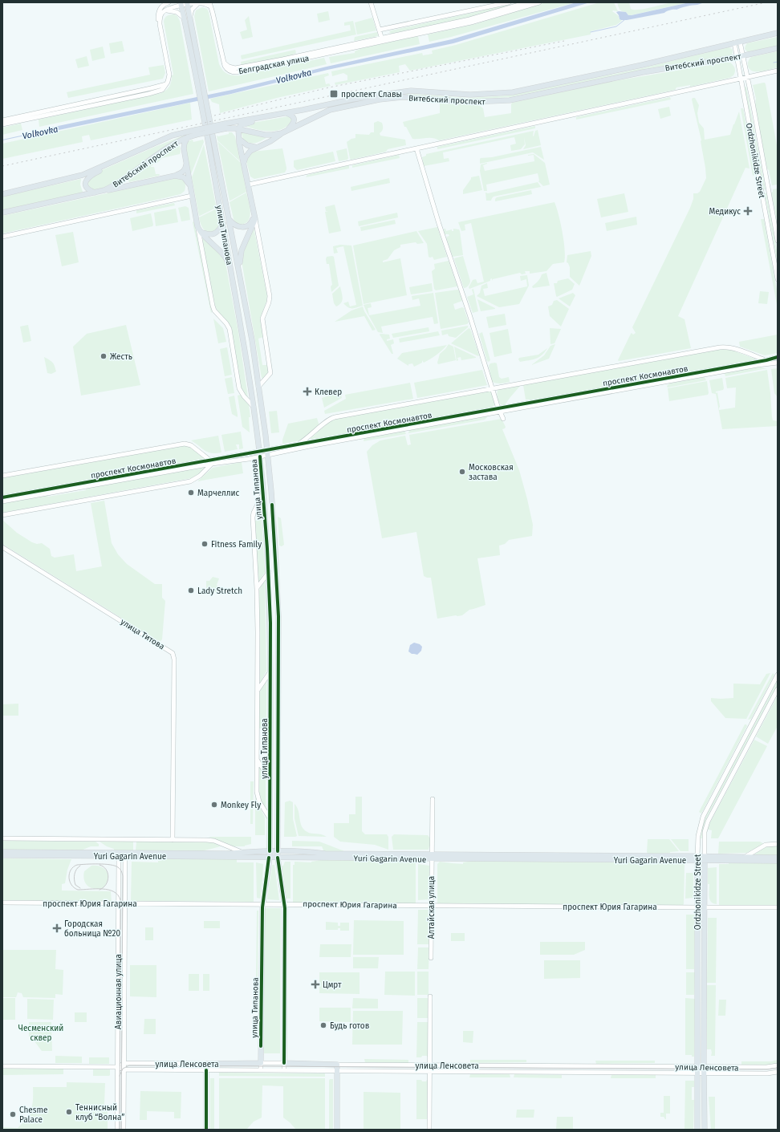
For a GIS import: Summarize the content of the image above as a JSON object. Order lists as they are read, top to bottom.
{
  "streets": {
    "main road": [
      "Витебский проспект",
      "Ordzhonikidze Street",
      "улица Типанова",
      "Yuri Gagarin Avenue",
      "улица Ленсовета"
    ],
    "street": [
      "Белградская улица",
      "проспект Космонавтов",
      "улица Титова",
      "проспект Юрия Гагарина",
      "Алтайская улица",
      "Авиационная улица"
    ]
  },
  "crossings": [
    ["Витебский проспект", "Ordzhonikidze Street"],
    ["Ordzhonikidze Street", "Yuri Gagarin Avenue"],
    ["Ordzhonikidze Street", "проспект Юрия Гагарина"],
    ["Ordzhonikidze Street", "улица Ленсовета"],
    ["улица Типанова", "проспект Космонавтов"],
    ["улица Типанова", "Yuri Gagarin Avenue"],
    ["улица Типанова", "проспект Юрия Гагарина"],
    ["улица Типанова", "улица Ленсовета"],
    ["улица Титова", "Yuri Gagarin Avenue"],
    ["Yuri Gagarin Avenue", "Алтайская улица"],
    ["Yuri Gagarin Avenue", "Авиационная улица"],
    ["проспект Юрия Гагарина", "Алтайская улица"],
    ["проспект Юрия Гагарина", "Авиационная улица"],
    ["Авиационная улица", "улица Ленсовета"]
  ],
  "water": ["Volkovka"],
  "parks": ["Чесменский сквер"],
  "places": {
    "transit": ["проспект Славы"],
    "health": [
      "Медикус",
      "Клевер",
      "Городская больница №20",
      "Цмрт"
    ],
    "other": [
      "Жесть",
      "Московская застава",
      "Марчеллис",
      "Fitness Family",
      "Lady Stretch",
      "Monkey Fly",
      "Будь готов",
      "Теннисный клуб “Волна”",
      "Chesme Palace"
    ]
  }
}
